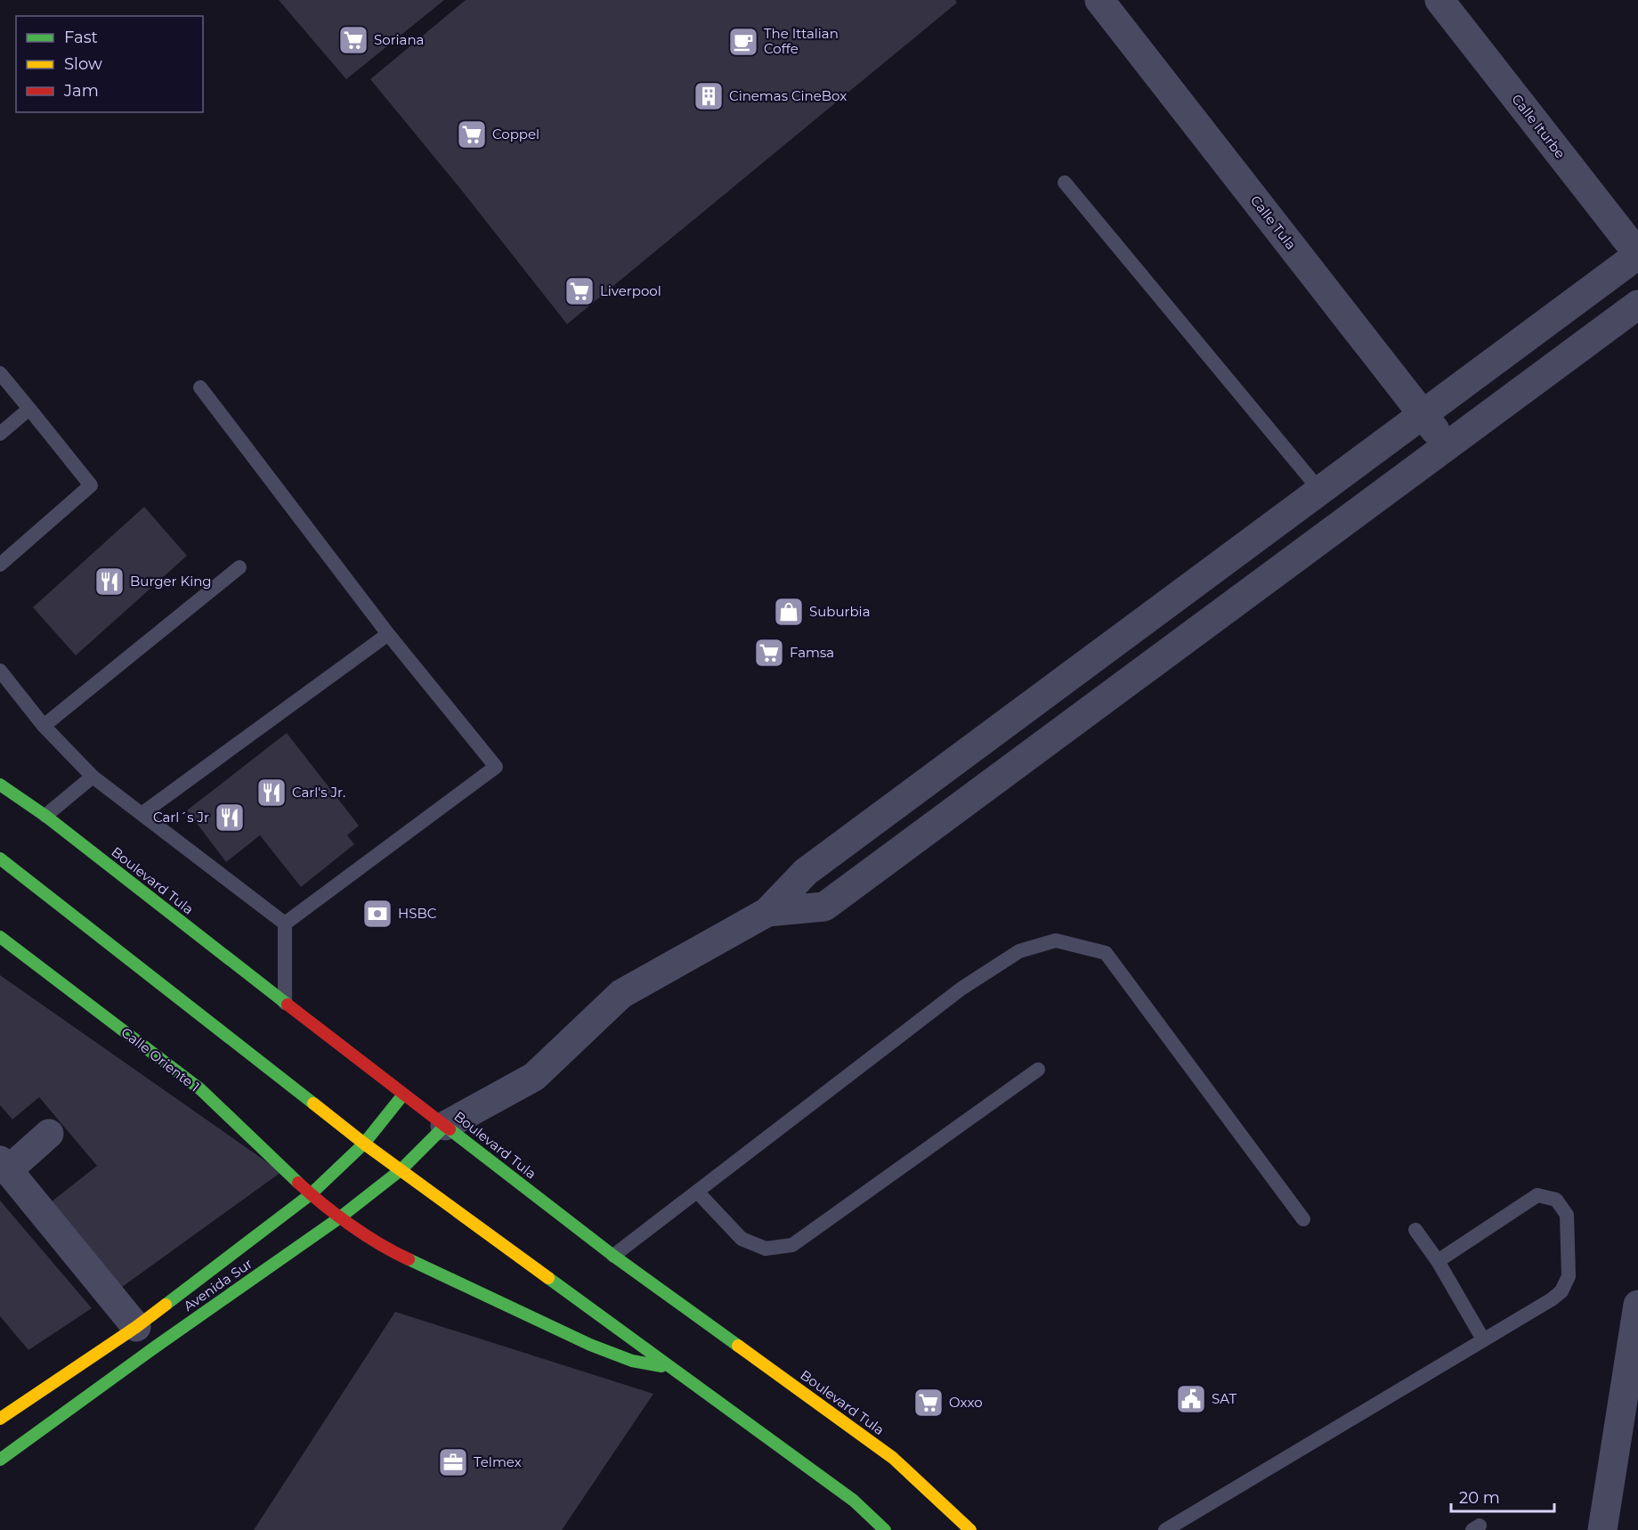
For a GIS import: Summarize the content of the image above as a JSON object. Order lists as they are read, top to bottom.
{
  "streets": {
    "main road": ["Boulevard Tula", "Calle Oriente 1", "Avenida Sur"],
    "street": ["Calle Iturbe", "Calle Tula"]
  },
  "crossings": [
    ["Boulevard Tula", "Avenida Sur"],
    ["Calle Oriente 1", "Avenida Sur"]
  ],
  "places": {
    "supermarket": [
      "Soriana",
      "Coppel",
      "Liverpool",
      "Famsa",
      "Oxxo"
    ],
    "cafe": ["The Ittalian Coffe"],
    "building": ["Cinemas CineBox"],
    "restaurant": ["Burger King", "Carl's Jr.", "Carl´s Jr"],
    "shop": ["Suburbia"],
    "bank": ["HSBC"],
    "public building": ["SAT"],
    "office": ["Telmex"]
  },
  "legend": ["Fast", "Slow", "Jam"],
  "scale_bar": "20 m"
}
